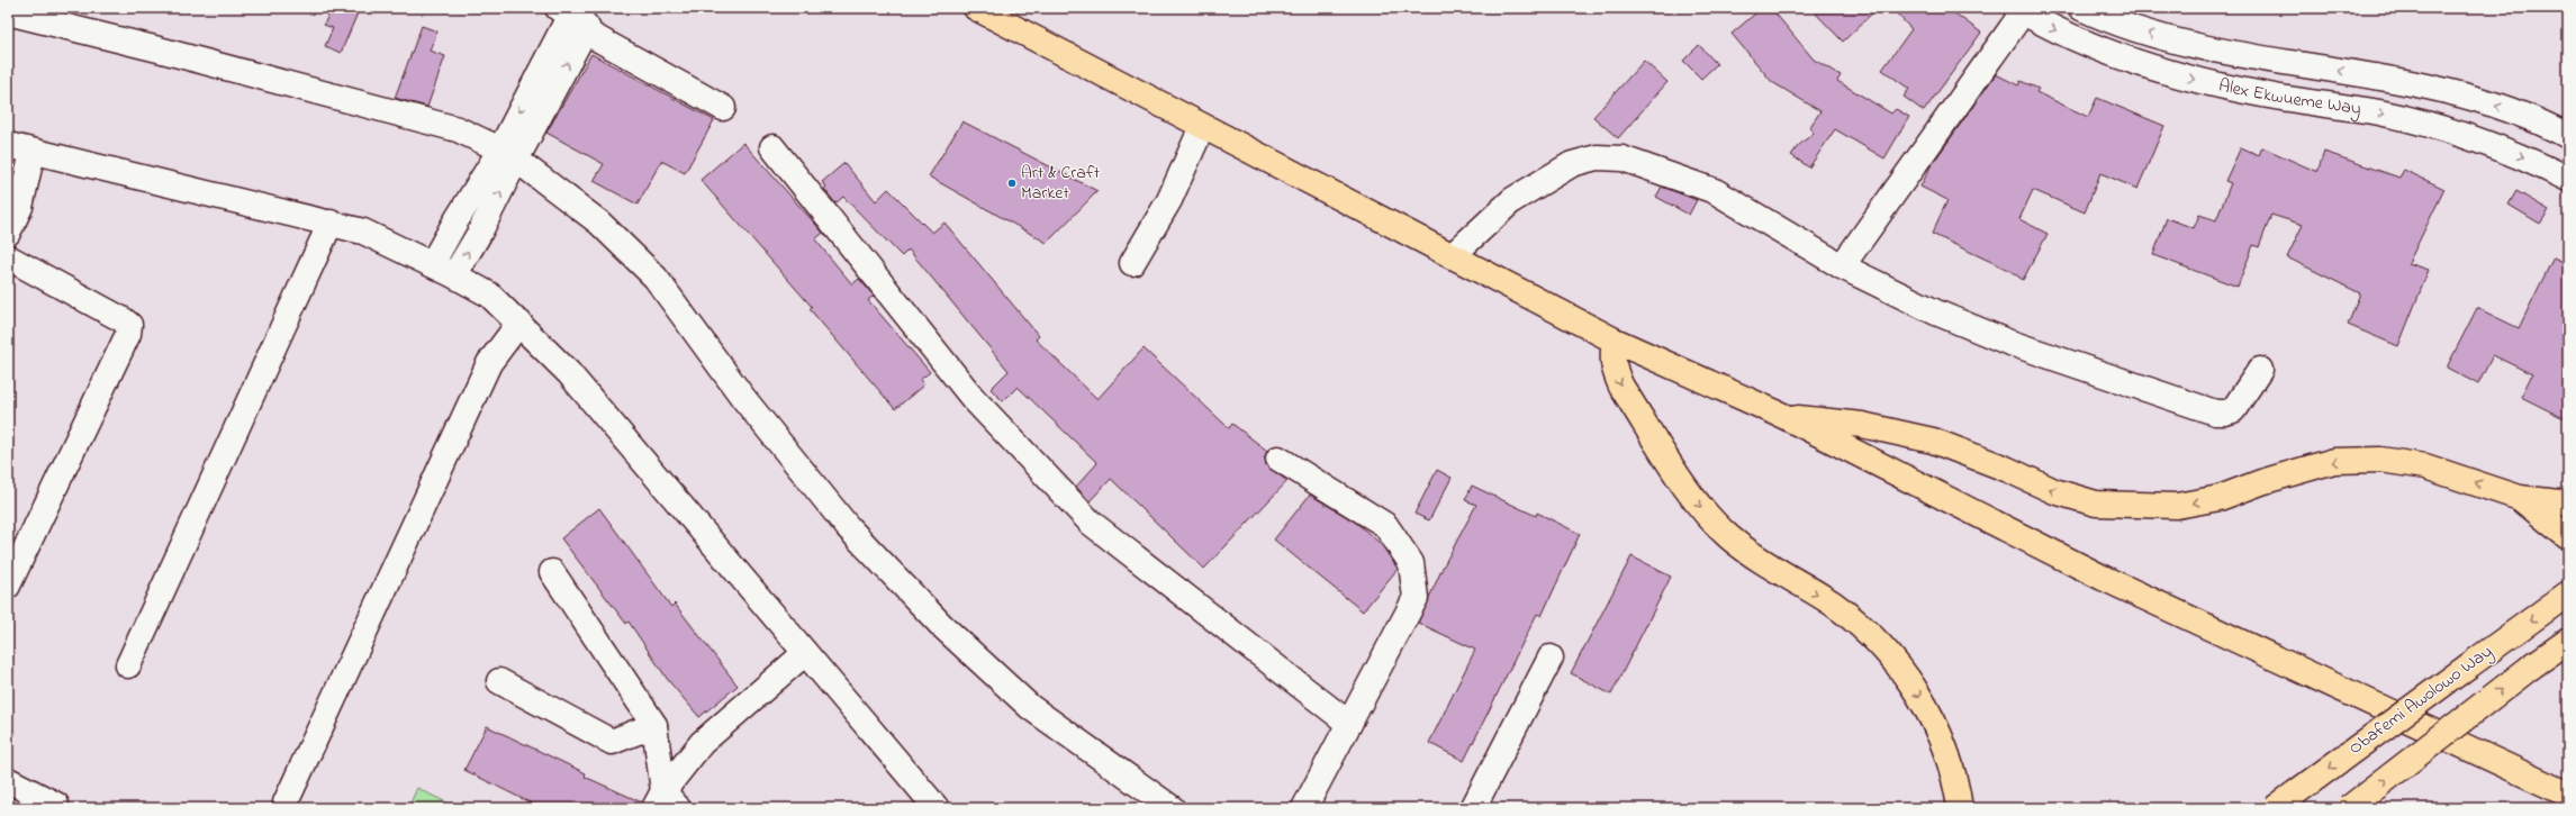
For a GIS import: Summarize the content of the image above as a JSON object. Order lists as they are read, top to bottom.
{
  "streets": {
    "main road": ["Obafemi Awolowo Way"],
    "street": ["Alex Ekwueme Way"]
  },
  "places": ["Art & Craft Market"]
}
